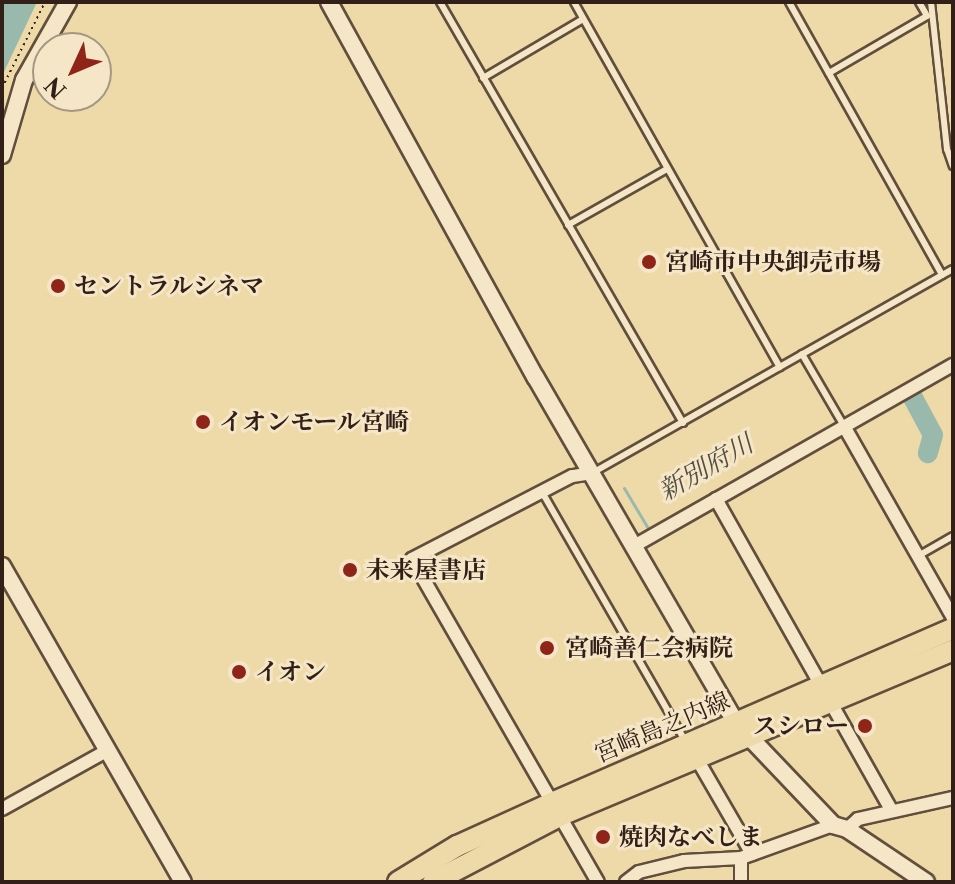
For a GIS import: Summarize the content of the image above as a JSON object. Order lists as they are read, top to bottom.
{
  "streets": {
    "main road": ["宮崎島之内線"]
  },
  "water": ["新別府川"],
  "places": [
    "宮崎市中央卸売市場",
    "セントラルシネマ",
    "イオンモール宮崎",
    "未来屋書店",
    "宮崎善仁会病院",
    "イオン",
    "スシロー",
    "焼肉なべしま"
  ],
  "north": "bottom left"
}
